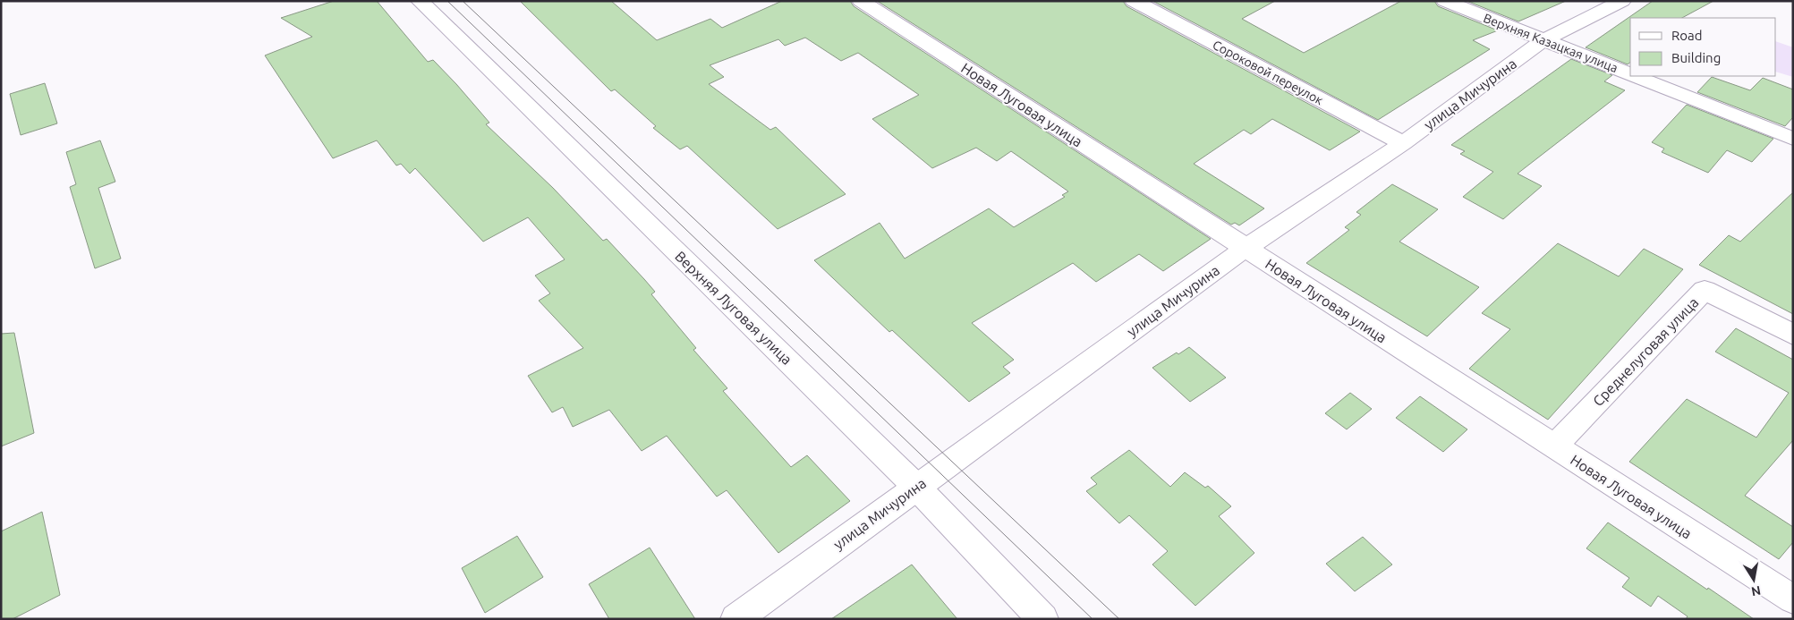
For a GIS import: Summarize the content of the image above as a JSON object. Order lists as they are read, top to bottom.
{
  "streets": {
    "street": [
      "Верхняя Казацкая улица",
      "Сороковой переулок",
      "улица Мичурина",
      "Новая Луговая улица",
      "Верхняя Луговая улица",
      "Среднелуговая улица"
    ]
  },
  "crossings": [
    ["Верхняя Казацкая улица", "улица Мичурина"],
    ["Сороковой переулок", "улица Мичурина"],
    ["улица Мичурина", "Новая Луговая улица"],
    ["улица Мичурина", "Верхняя Луговая улица"],
    ["Новая Луговая улица", "Среднелуговая улица"]
  ],
  "legend": ["Road", "Building"],
  "north": "bottom"
}
